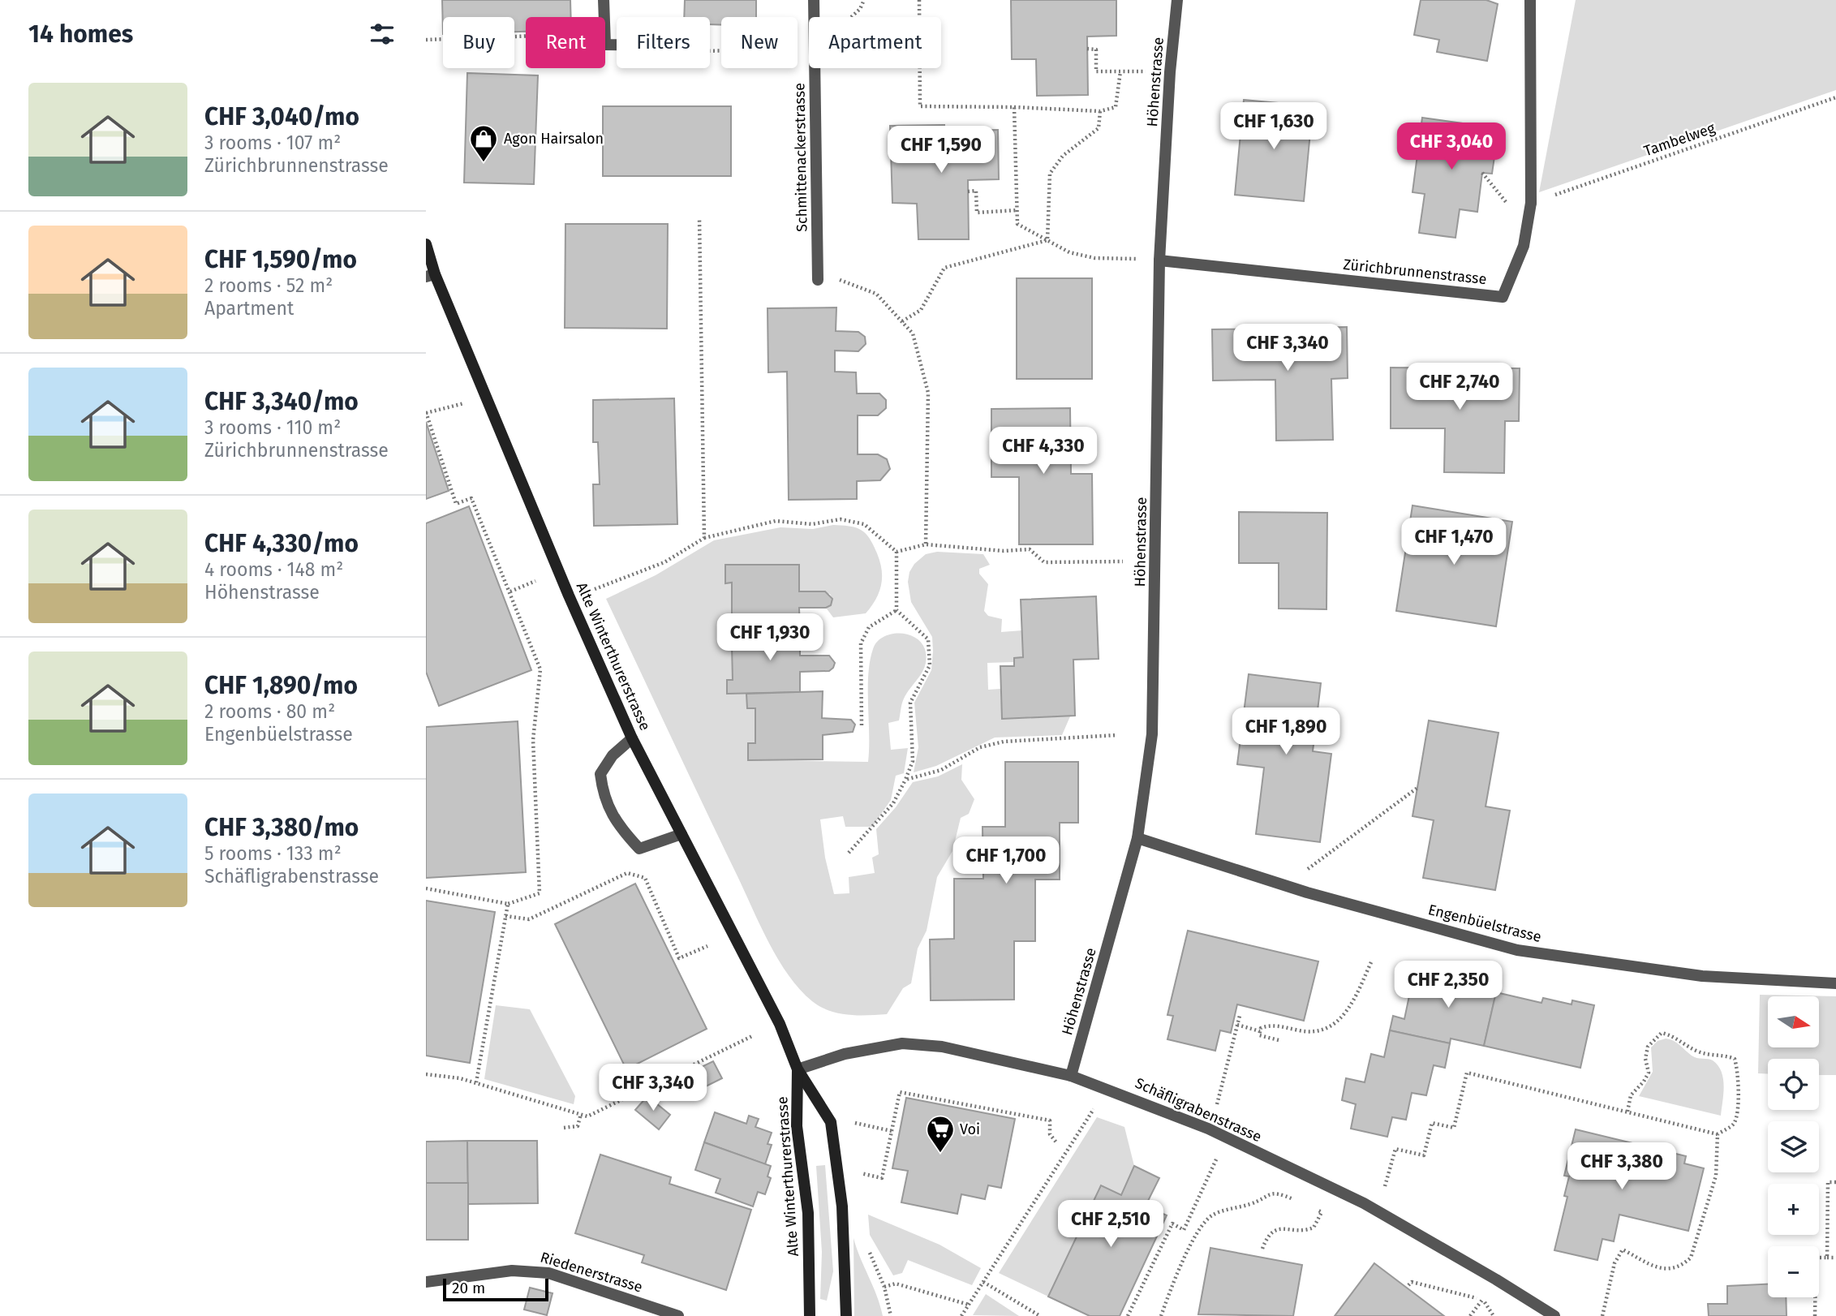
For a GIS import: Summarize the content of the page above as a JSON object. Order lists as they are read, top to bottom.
{
  "streets": {
    "main road": ["Alte Winterthurerstrasse"],
    "street": [
      "Höhenstrasse",
      "Schmittenackerstrasse",
      "Zürichbrunnenstrasse",
      "Engenbüelstrasse",
      "Schäfligrabenstrasse",
      "Riedenerstrasse"
    ],
    "path": ["Tambelweg"]
  },
  "crossings": [
    ["Höhenstrasse", "Zürichbrunnenstrasse"],
    ["Höhenstrasse", "Engenbüelstrasse"],
    ["Höhenstrasse", "Schäfligrabenstrasse"],
    ["Tambelweg", "Zürichbrunnenstrasse"],
    ["Alte Winterthurerstrasse", "Schäfligrabenstrasse"]
  ],
  "places": {
    "shop": ["Agon Hairsalon"],
    "supermarket": ["Voi"]
  },
  "scale_bar": "20 m",
  "north": "right",
  "page": {
    "heading": "14 homes",
    "chip": [
      "Buy",
      "Rent",
      "Filters",
      "New",
      "Apartment"
    ],
    "list": [
      {
        "name": "CHF 3,040/mo",
        "note": "3 rooms · 107 m² · Zürichbrunnenstrasse"
      },
      {
        "name": "CHF 1,590/mo",
        "note": "2 rooms · 52 m² · Apartment"
      },
      {
        "name": "CHF 3,340/mo",
        "note": "3 rooms · 110 m² · Zürichbrunnenstrasse"
      },
      {
        "name": "CHF 4,330/mo",
        "note": "4 rooms · 148 m² · Höhenstrasse"
      },
      {
        "name": "CHF 1,890/mo",
        "note": "2 rooms · 80 m² · Engenbüelstrasse"
      },
      {
        "name": "CHF 3,380/mo",
        "note": "5 rooms · 133 m² · Schäfligrabenstrasse"
      }
    ],
    "price": [
      "CHF 1,630",
      "CHF 3,040",
      "CHF 1,590",
      "CHF 3,340",
      "CHF 2,740",
      "CHF 4,330",
      "CHF 1,470",
      "CHF 1,930",
      "CHF 1,890",
      "CHF 1,700",
      "CHF 2,350",
      "CHF 3,340",
      "CHF 3,380",
      "CHF 2,510"
    ],
    "map_buttons": ["+", "−"],
    "scale": "20 m"
  }
}
